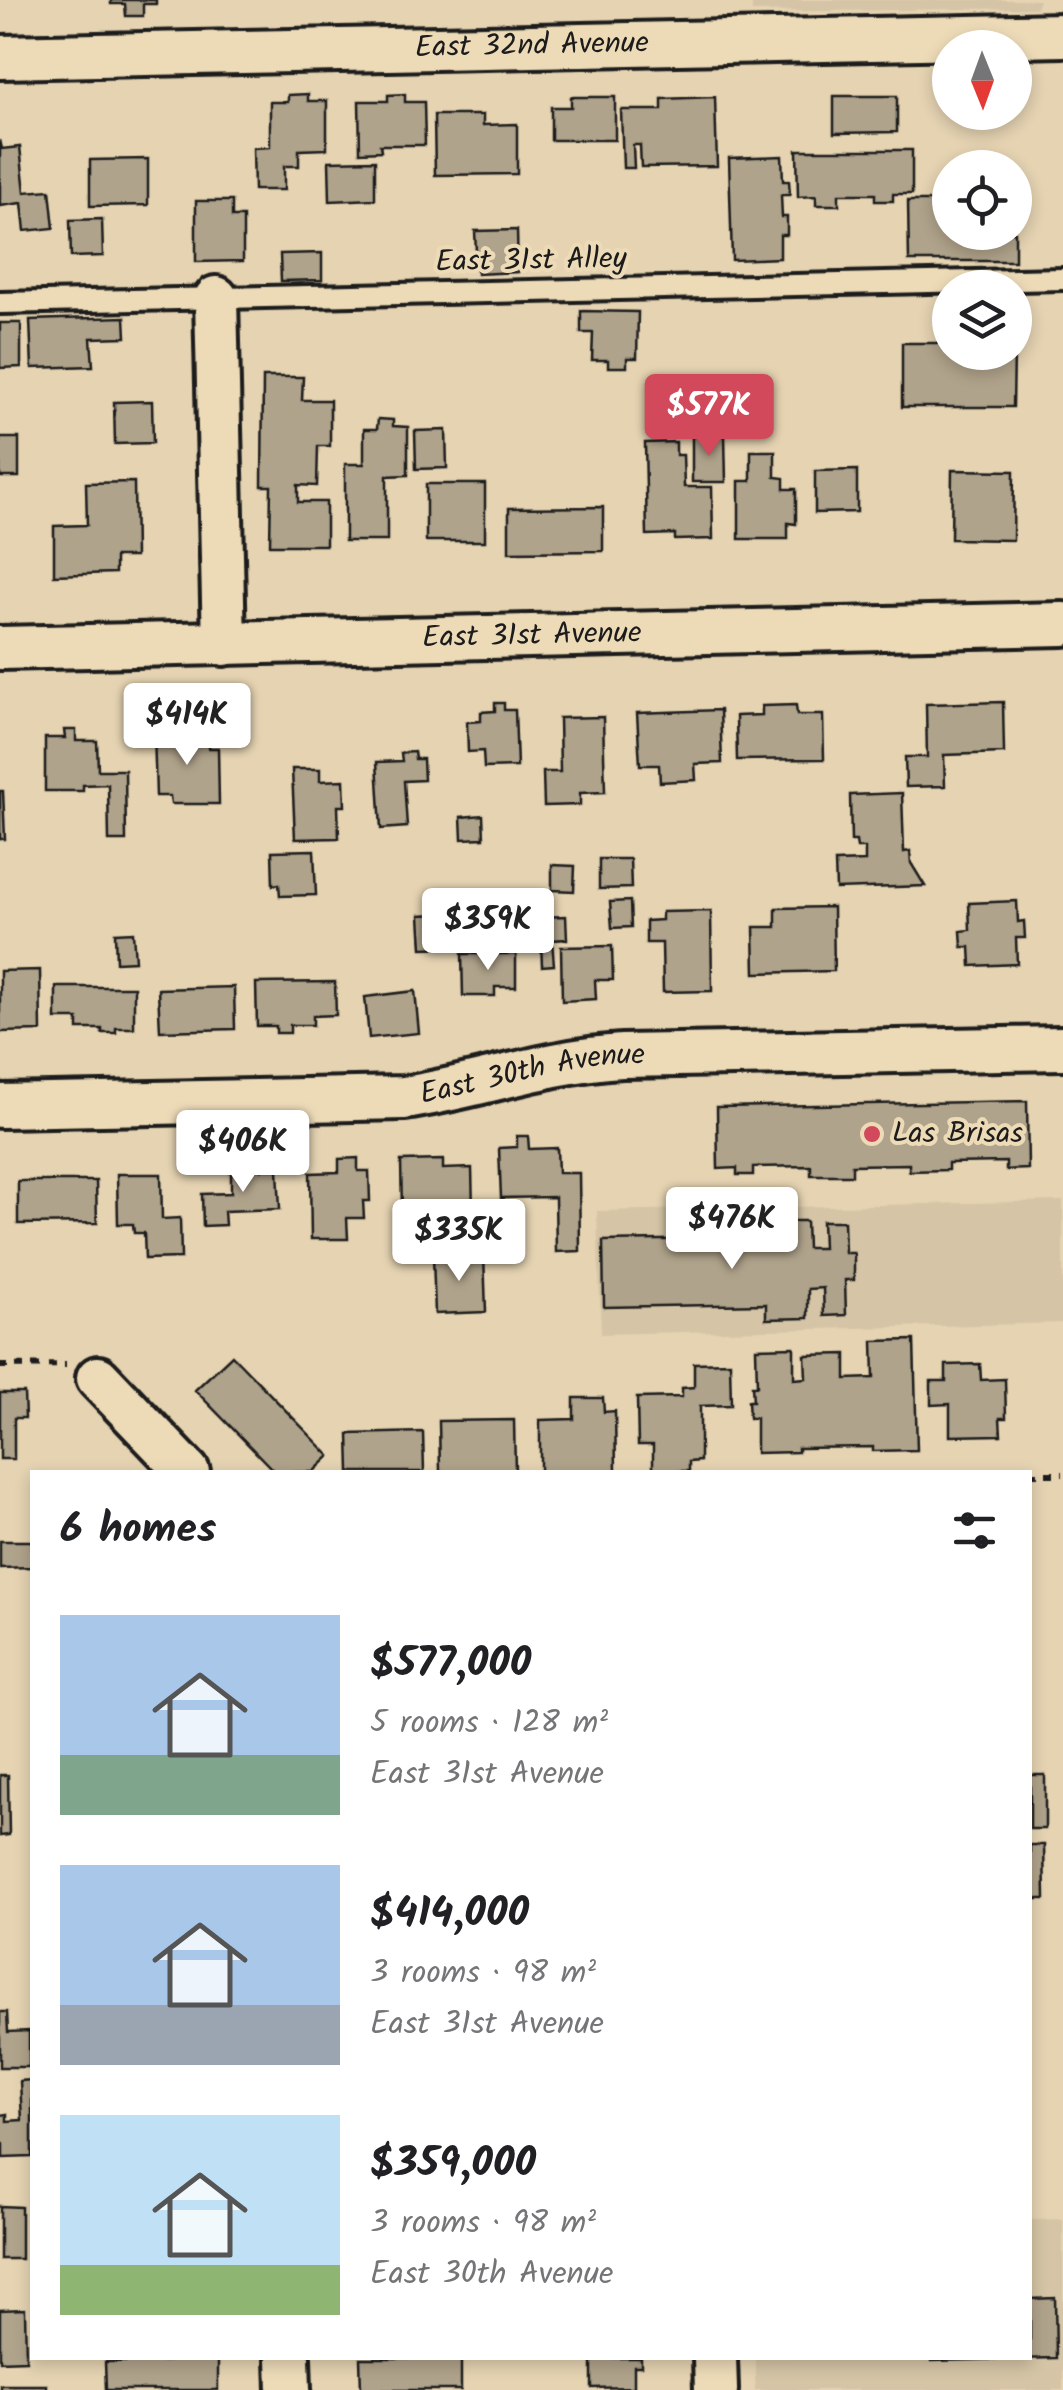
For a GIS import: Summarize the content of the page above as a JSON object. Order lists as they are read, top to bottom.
{
  "streets": {
    "street": ["East 32nd Avenue", "East 31st Avenue", "East 30th Avenue"],
    "lane": ["East 31st Alley"]
  },
  "places": ["Las Brisas"],
  "north": "bottom",
  "page": {
    "price": [
      "$577K",
      "$414K",
      "$359K",
      "$406K",
      "$476K",
      "$335K"
    ],
    "heading": "6 homes",
    "list": [
      {
        "name": "$577,000",
        "note": "5 rooms · 128 m² · East 31st Avenue"
      },
      {
        "name": "$414,000",
        "note": "3 rooms · 98 m² · East 31st Avenue"
      },
      {
        "name": "$359,000",
        "note": "3 rooms · 98 m² · East 30th Avenue"
      }
    ]
  }
}
